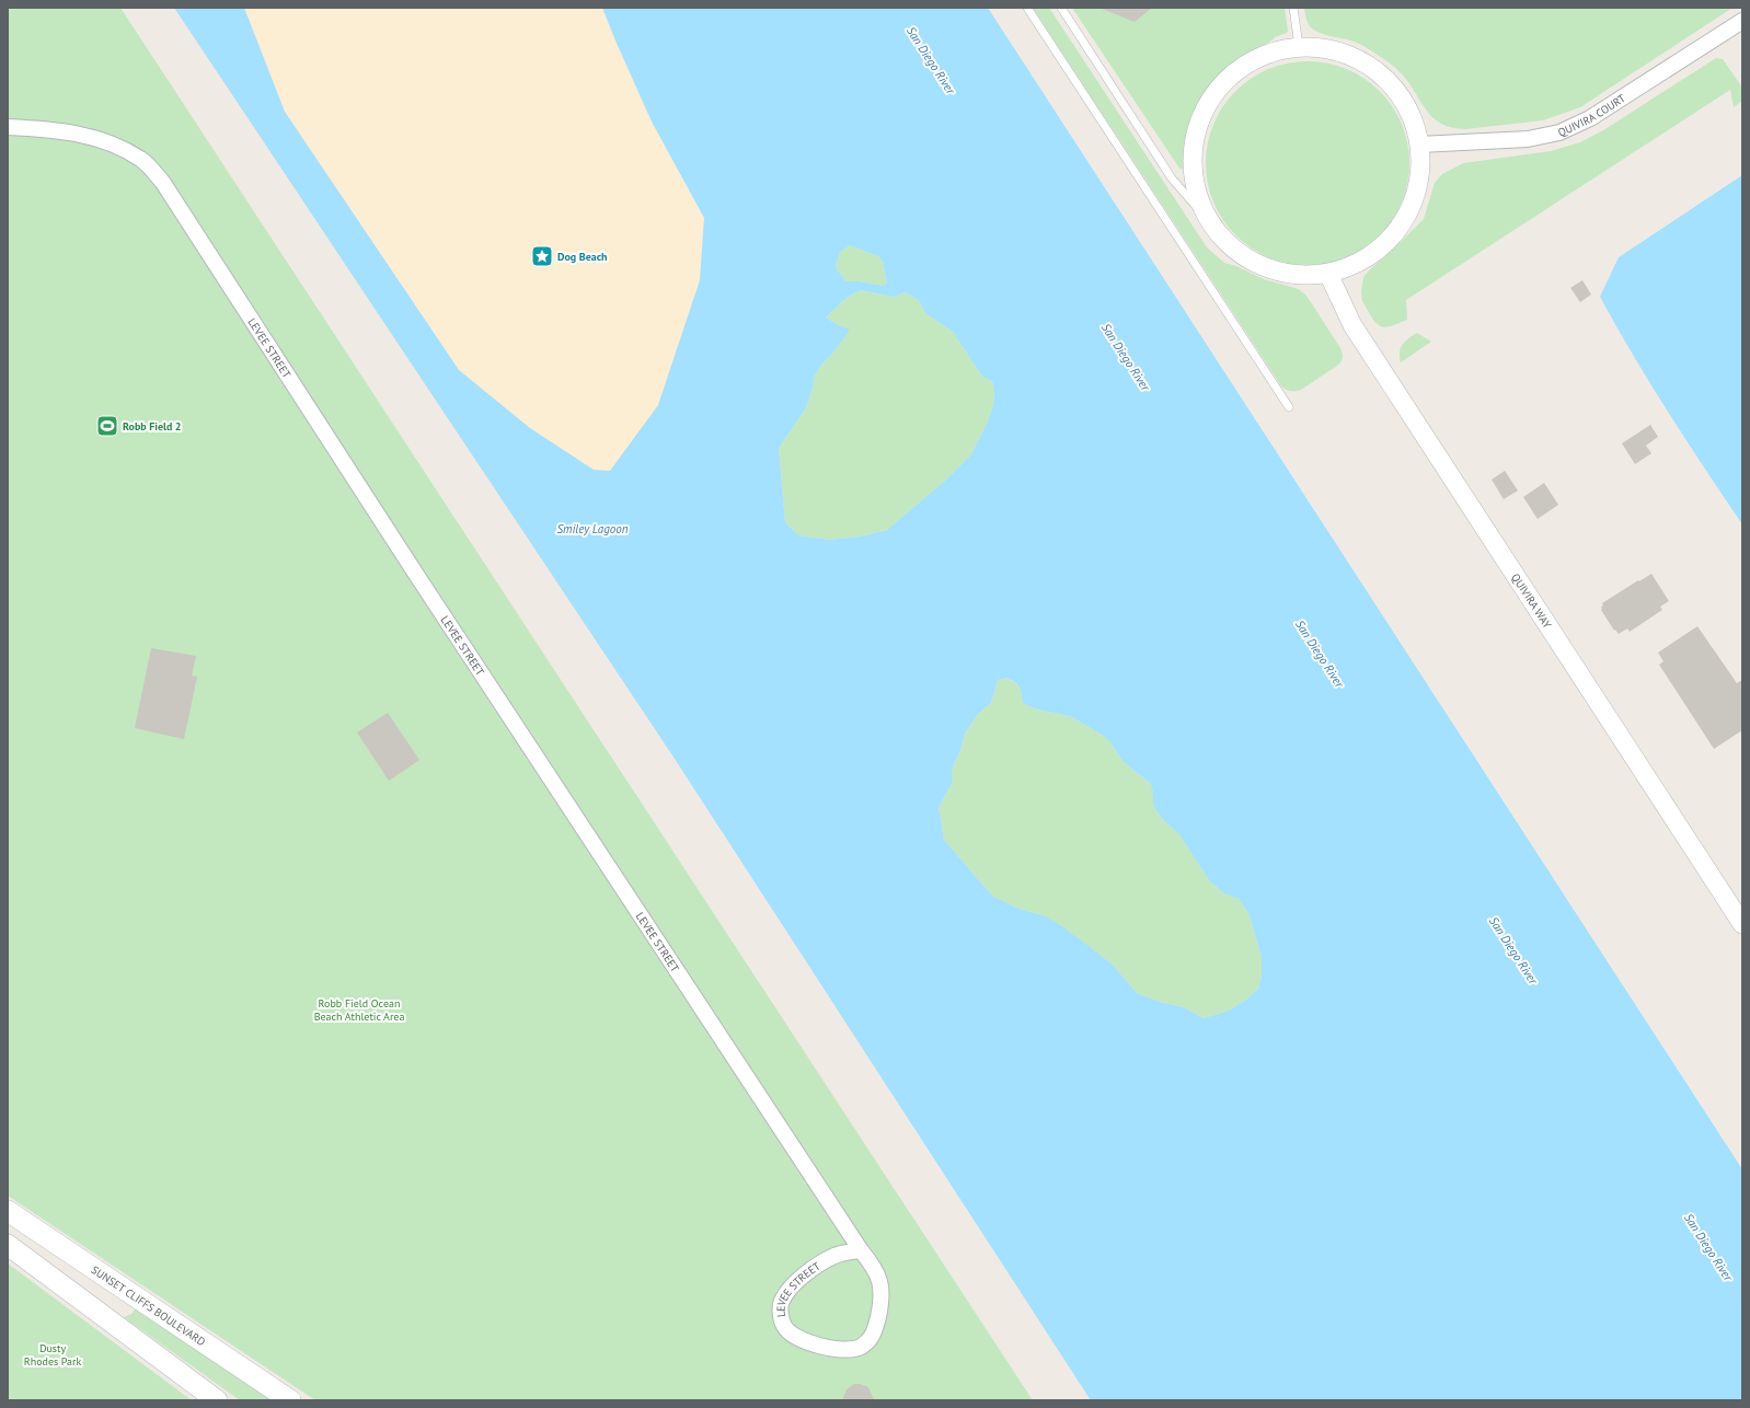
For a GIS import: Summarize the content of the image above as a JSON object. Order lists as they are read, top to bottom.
{
  "streets": {
    "main road": ["SUNSET CLIFFS BOULEVARD"],
    "street": ["QUIVIRA COURT", "LEVEE STREET", "QUIVIRA WAY"]
  },
  "water": ["San Diego River", "Smiley Lagoon"],
  "parks": ["Robb Field Ocean Beach Athletic Area", "Dusty Rhodes Park"],
  "places": {
    "place": ["Dog Beach"],
    "sports": ["Robb Field 2"]
  }
}
